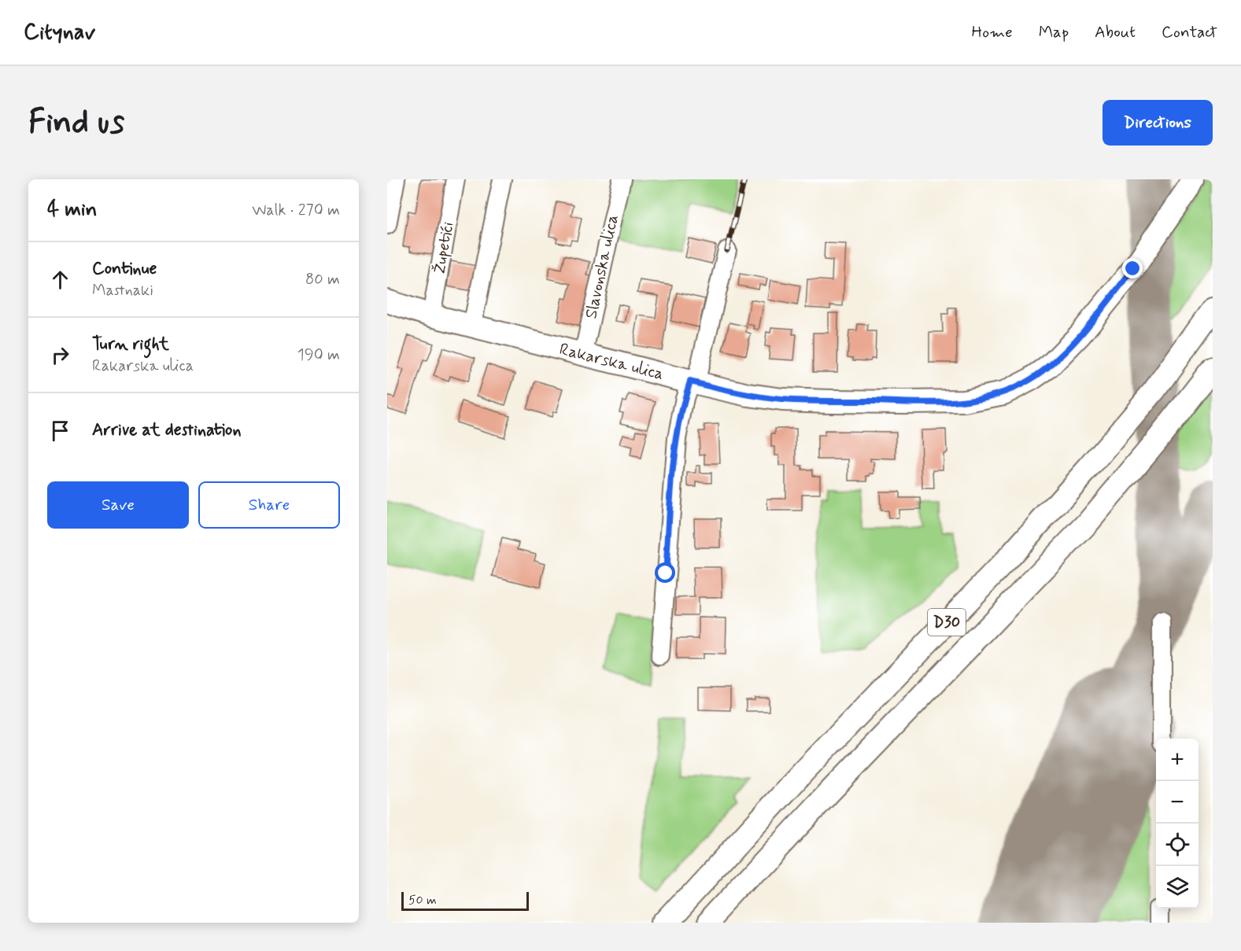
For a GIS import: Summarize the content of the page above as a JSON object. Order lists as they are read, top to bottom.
{
  "streets": {
    "main road": ["Rakarska ulica", "D30"],
    "street": ["Župetići", "Slavonska ulica"]
  },
  "crossings": [
    ["Župetići", "Rakarska ulica"],
    ["Slavonska ulica", "Rakarska ulica"]
  ],
  "scale_bar": "50 m",
  "page": {
    "header": "Citynav",
    "nav": [
      "Home",
      "Map",
      "About",
      "Contact"
    ],
    "buttons": [
      "Directions",
      ["Save", "Share"]
    ],
    "title": "Find us",
    "heading": ["4 min", "Walk · 270 m"],
    "list": [
      ["Continue", "Mastnaki", "80 m"],
      ["Turn right", "Rakarska ulica", "190 m"],
      "Arrive at destination"
    ],
    "map_buttons": ["+", "−"],
    "scale": "50 m"
  }
}
